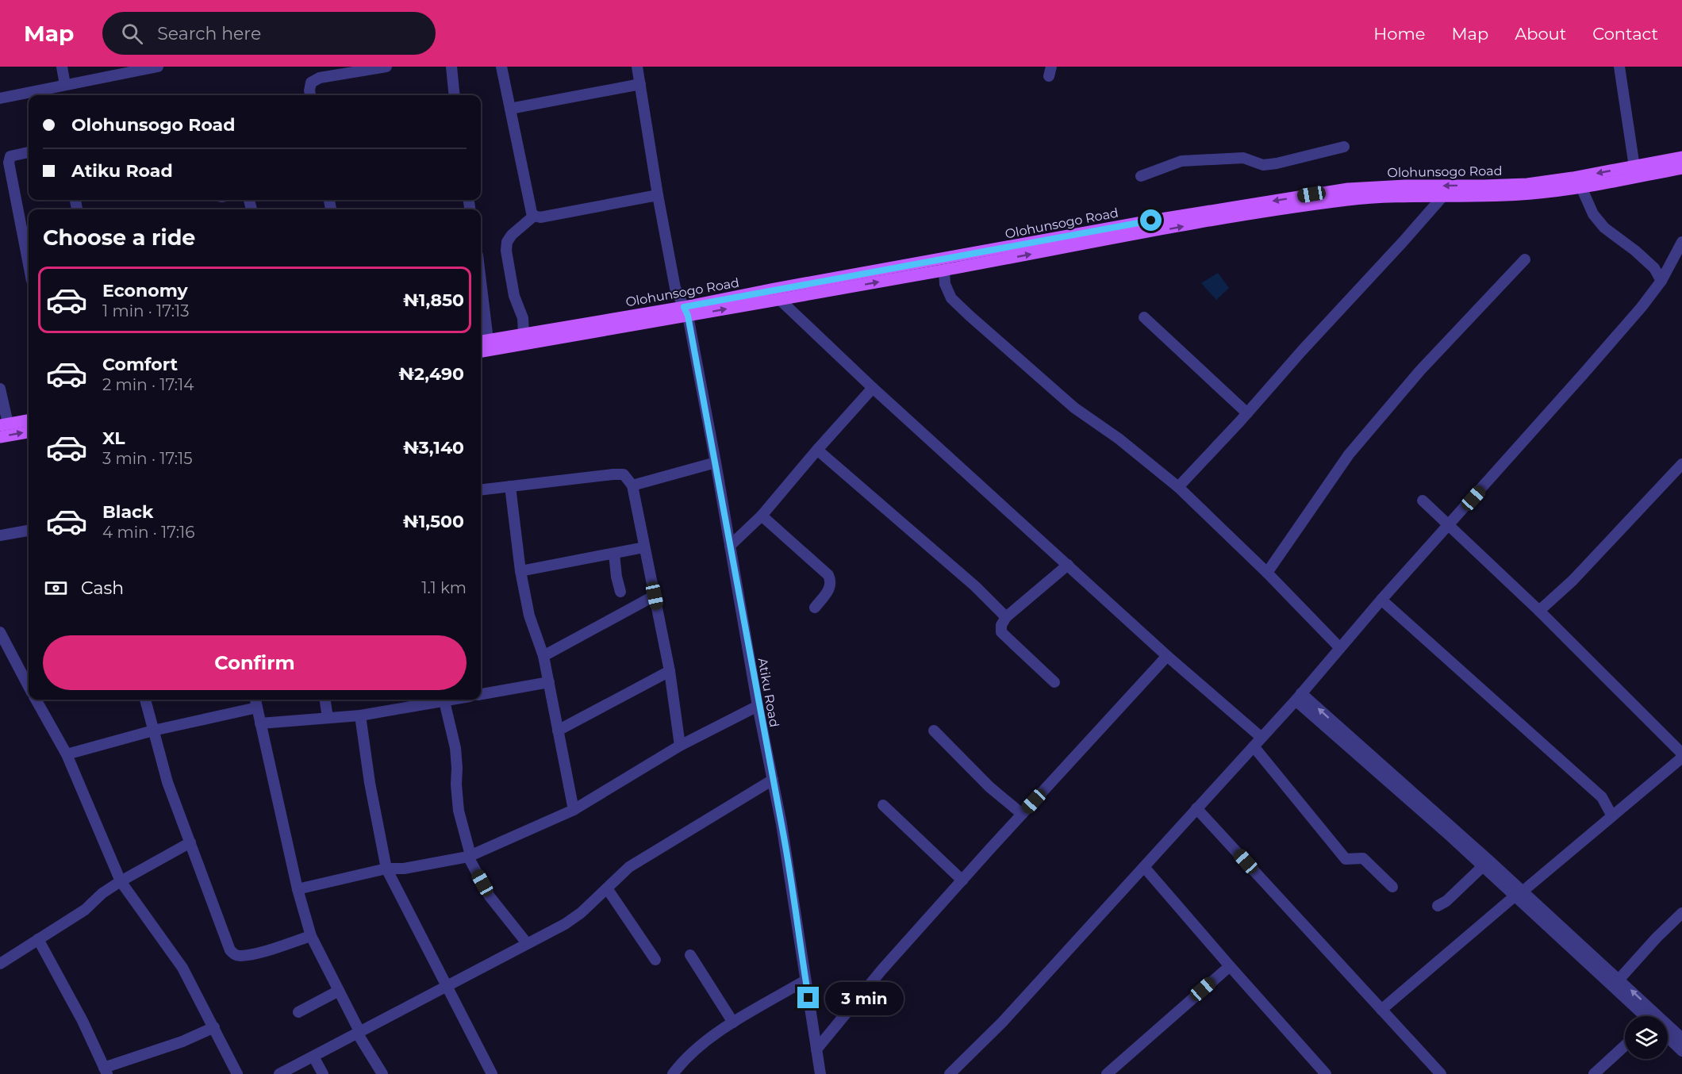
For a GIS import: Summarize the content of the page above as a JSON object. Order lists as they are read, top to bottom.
{
  "streets": {
    "main road": ["Olohunsogo Road"],
    "street": ["Atiku Road"]
  },
  "crossings": [
    ["Olohunsogo Road", "Atiku Road"]
  ],
  "page": {
    "header": "Map",
    "search": "Search here",
    "nav": [
      "Home",
      "Map",
      "About",
      "Contact"
    ],
    "banner": ["Olohunsogo Road", "Atiku Road"],
    "heading": "Choose a ride",
    "list": [
      {
        "name": "Economy",
        "note": "1 min · 17:13",
        "value": "₦1,850"
      },
      {
        "name": "Comfort",
        "note": "2 min · 17:14",
        "value": "₦2,490"
      },
      {
        "name": "XL",
        "note": "3 min · 17:15",
        "value": "₦3,140"
      },
      {
        "name": "Black",
        "note": "4 min · 17:16",
        "value": "₦1,500"
      }
    ],
    "pay": ["Cash", "1.1 km"],
    "buttons": "Confirm",
    "bubble": "3 min"
  }
}
